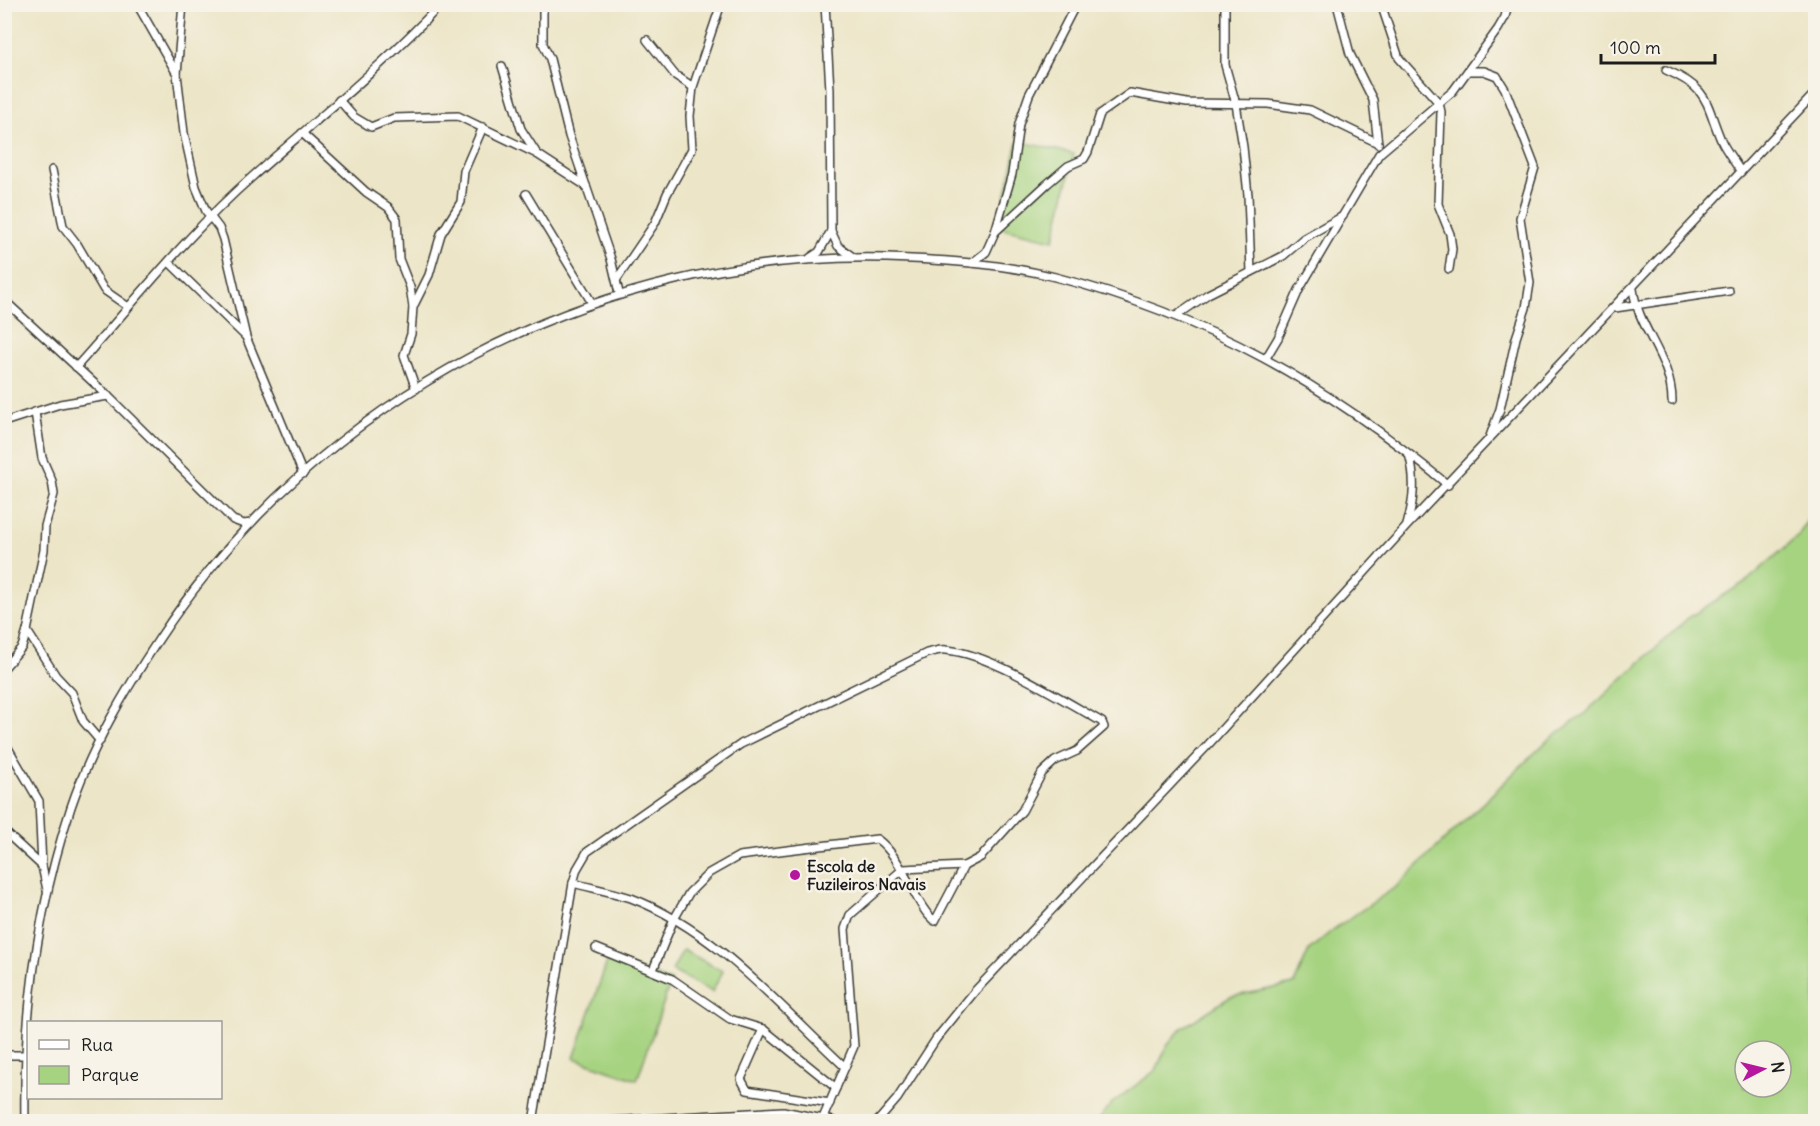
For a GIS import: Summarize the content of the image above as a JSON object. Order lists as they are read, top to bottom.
{
  "places": ["Escola de Fuzileiros Navais"],
  "legend": ["Rua", "Parque"],
  "scale_bar": "100 m",
  "north": "right"
}
